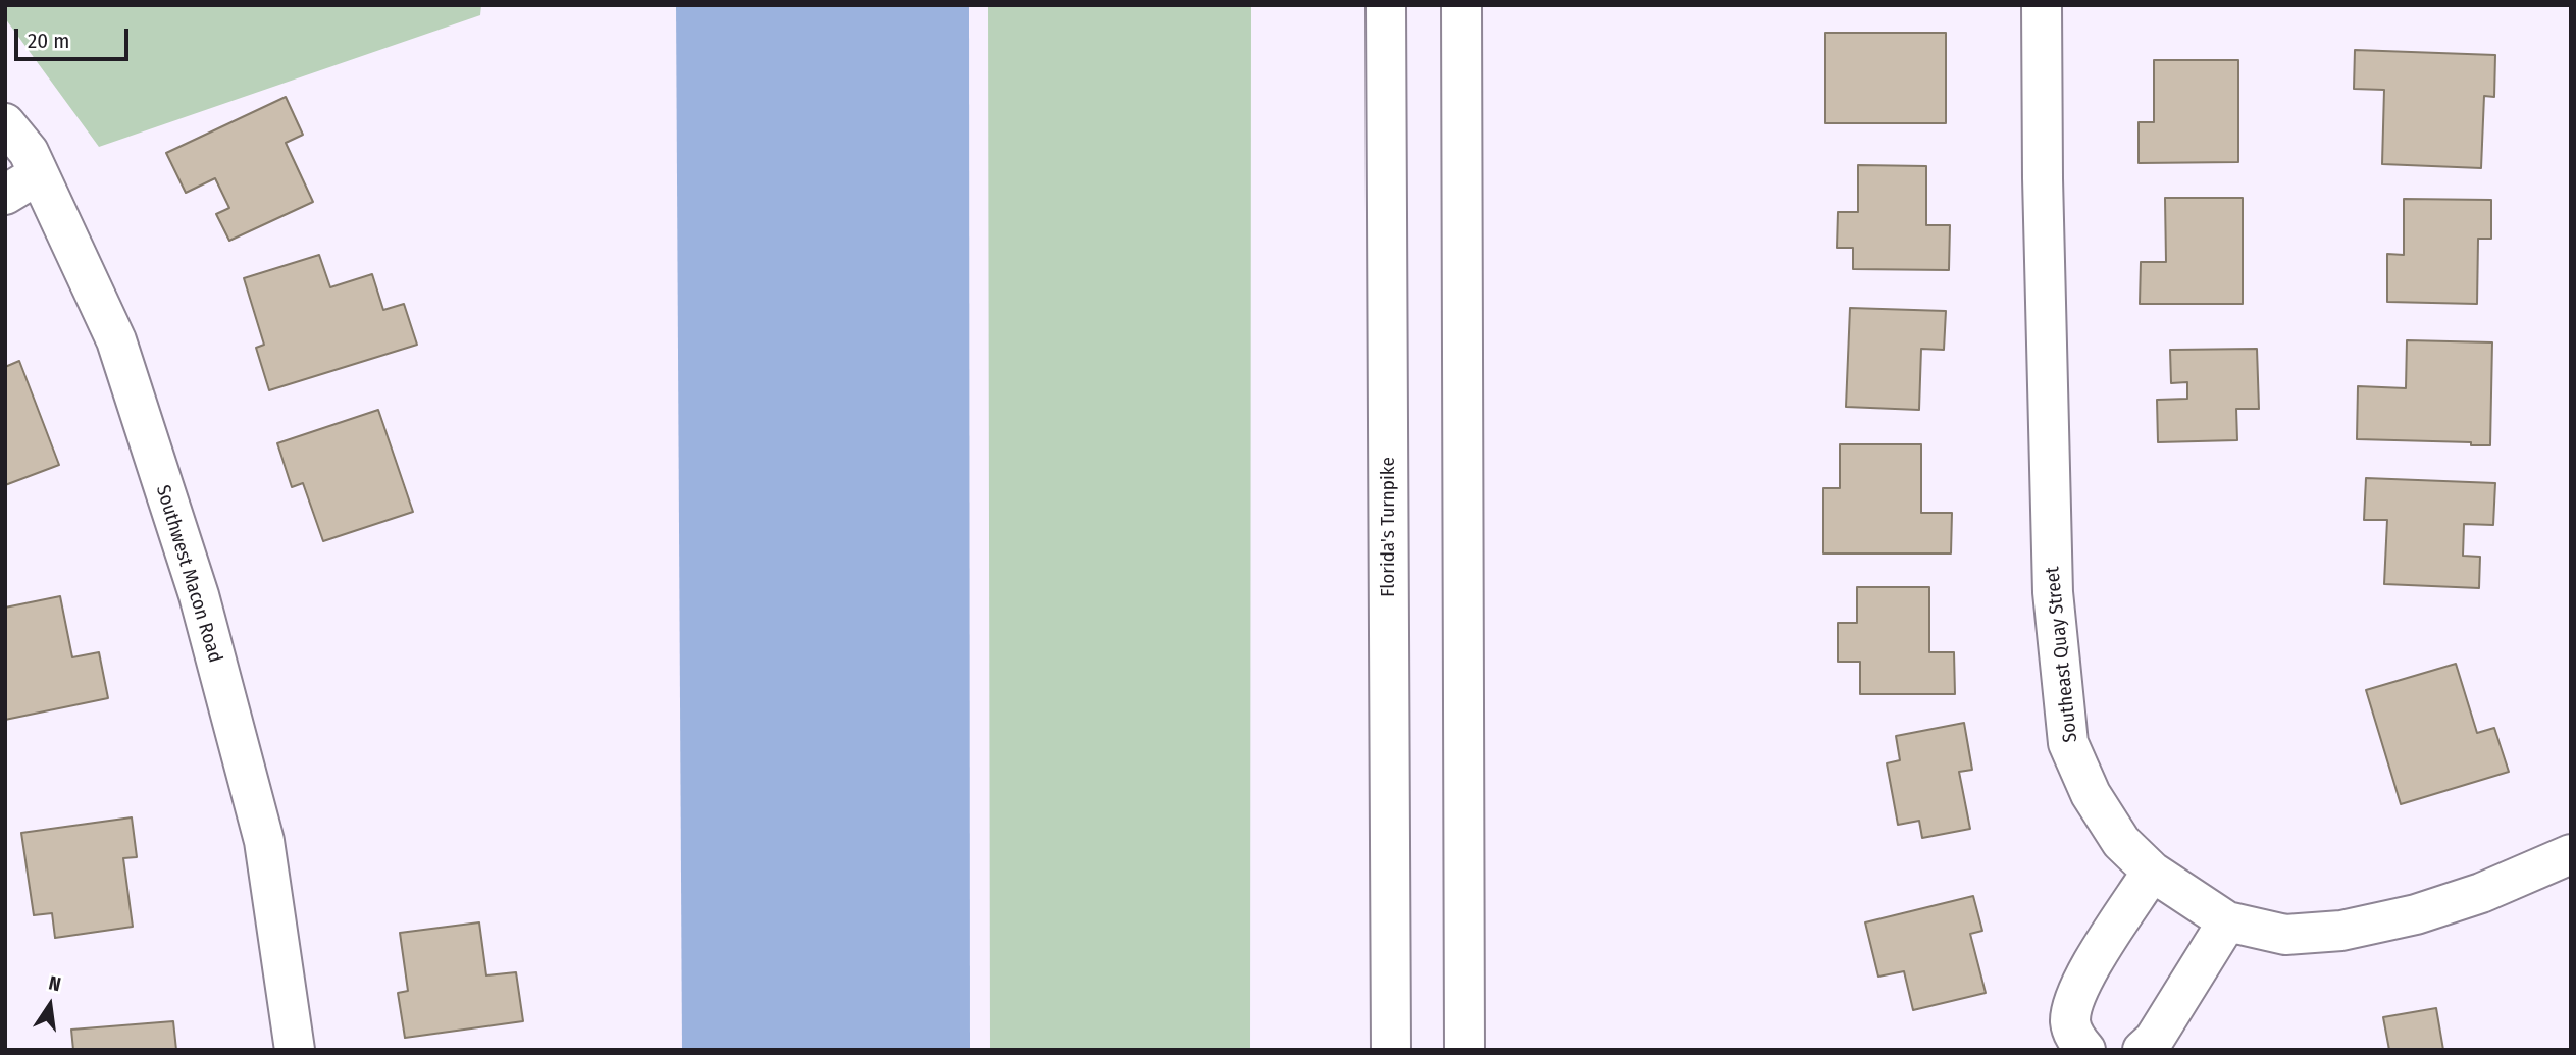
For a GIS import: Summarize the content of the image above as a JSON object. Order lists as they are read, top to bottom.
{
  "streets": {
    "main road": ["Florida's Turnpike", "Southwest Macon Road", "Southeast Quay Street"]
  },
  "scale_bar": "20 m",
  "north": "top"
}
